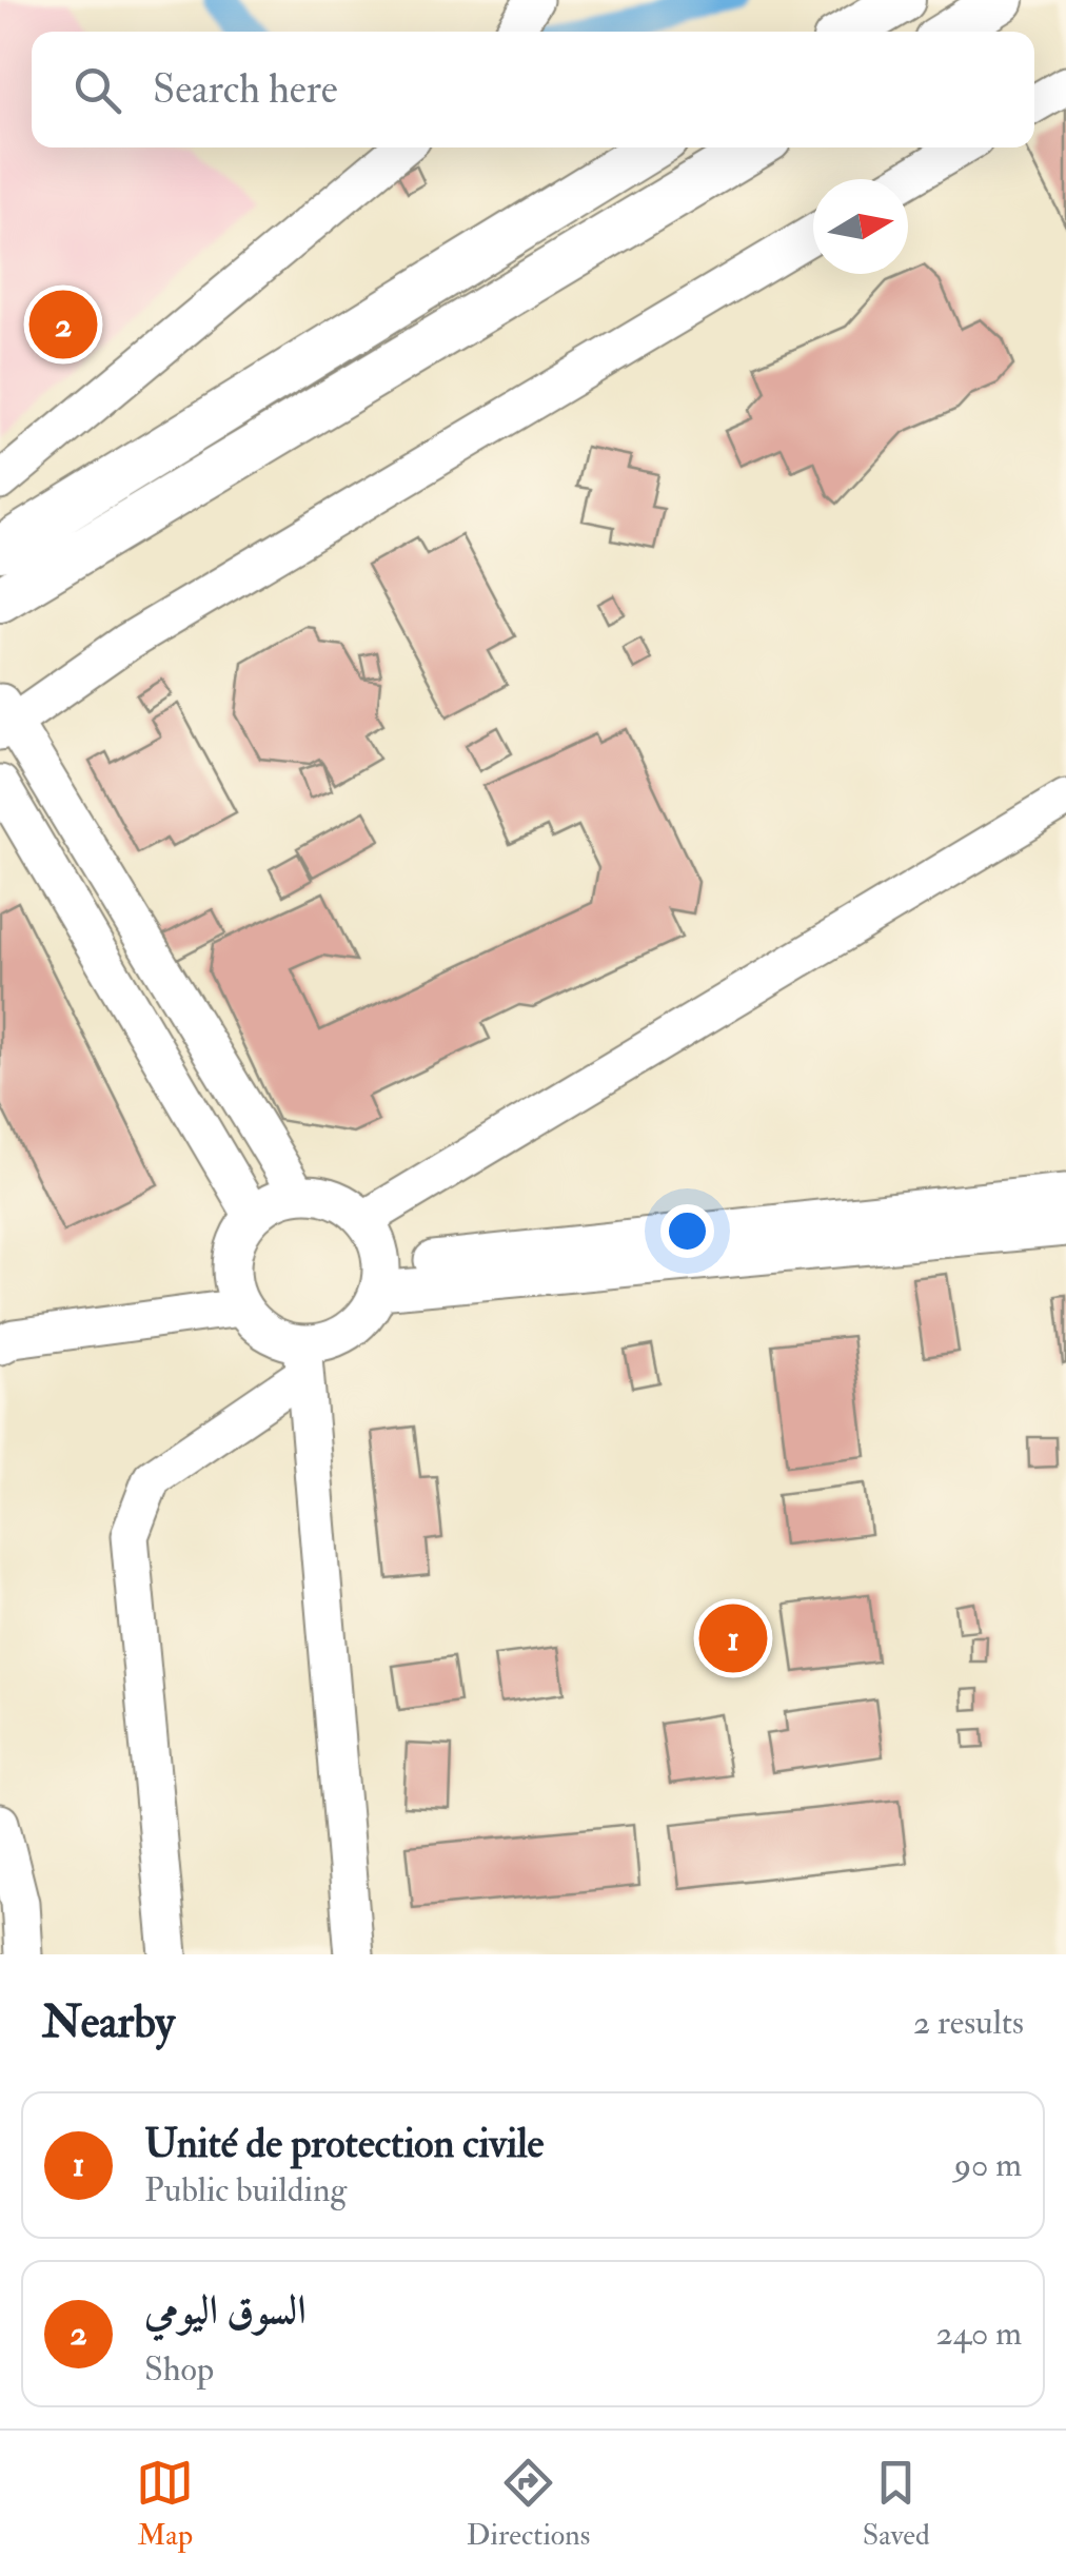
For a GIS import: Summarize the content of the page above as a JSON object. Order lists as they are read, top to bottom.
{
  "north": "right",
  "page": {
    "search": "Search here",
    "pins": ["2", "1"],
    "heading": ["Nearby", "2 results"],
    "list": [
      {
        "mark": "1",
        "name": "Unité de protection civile",
        "note": "Public building",
        "value": "90 m"
      },
      {
        "mark": "2",
        "name": "السوق اليومي",
        "note": "Shop",
        "value": "240 m"
      }
    ],
    "nav": ["Map", "Directions", "Saved"]
  }
}
